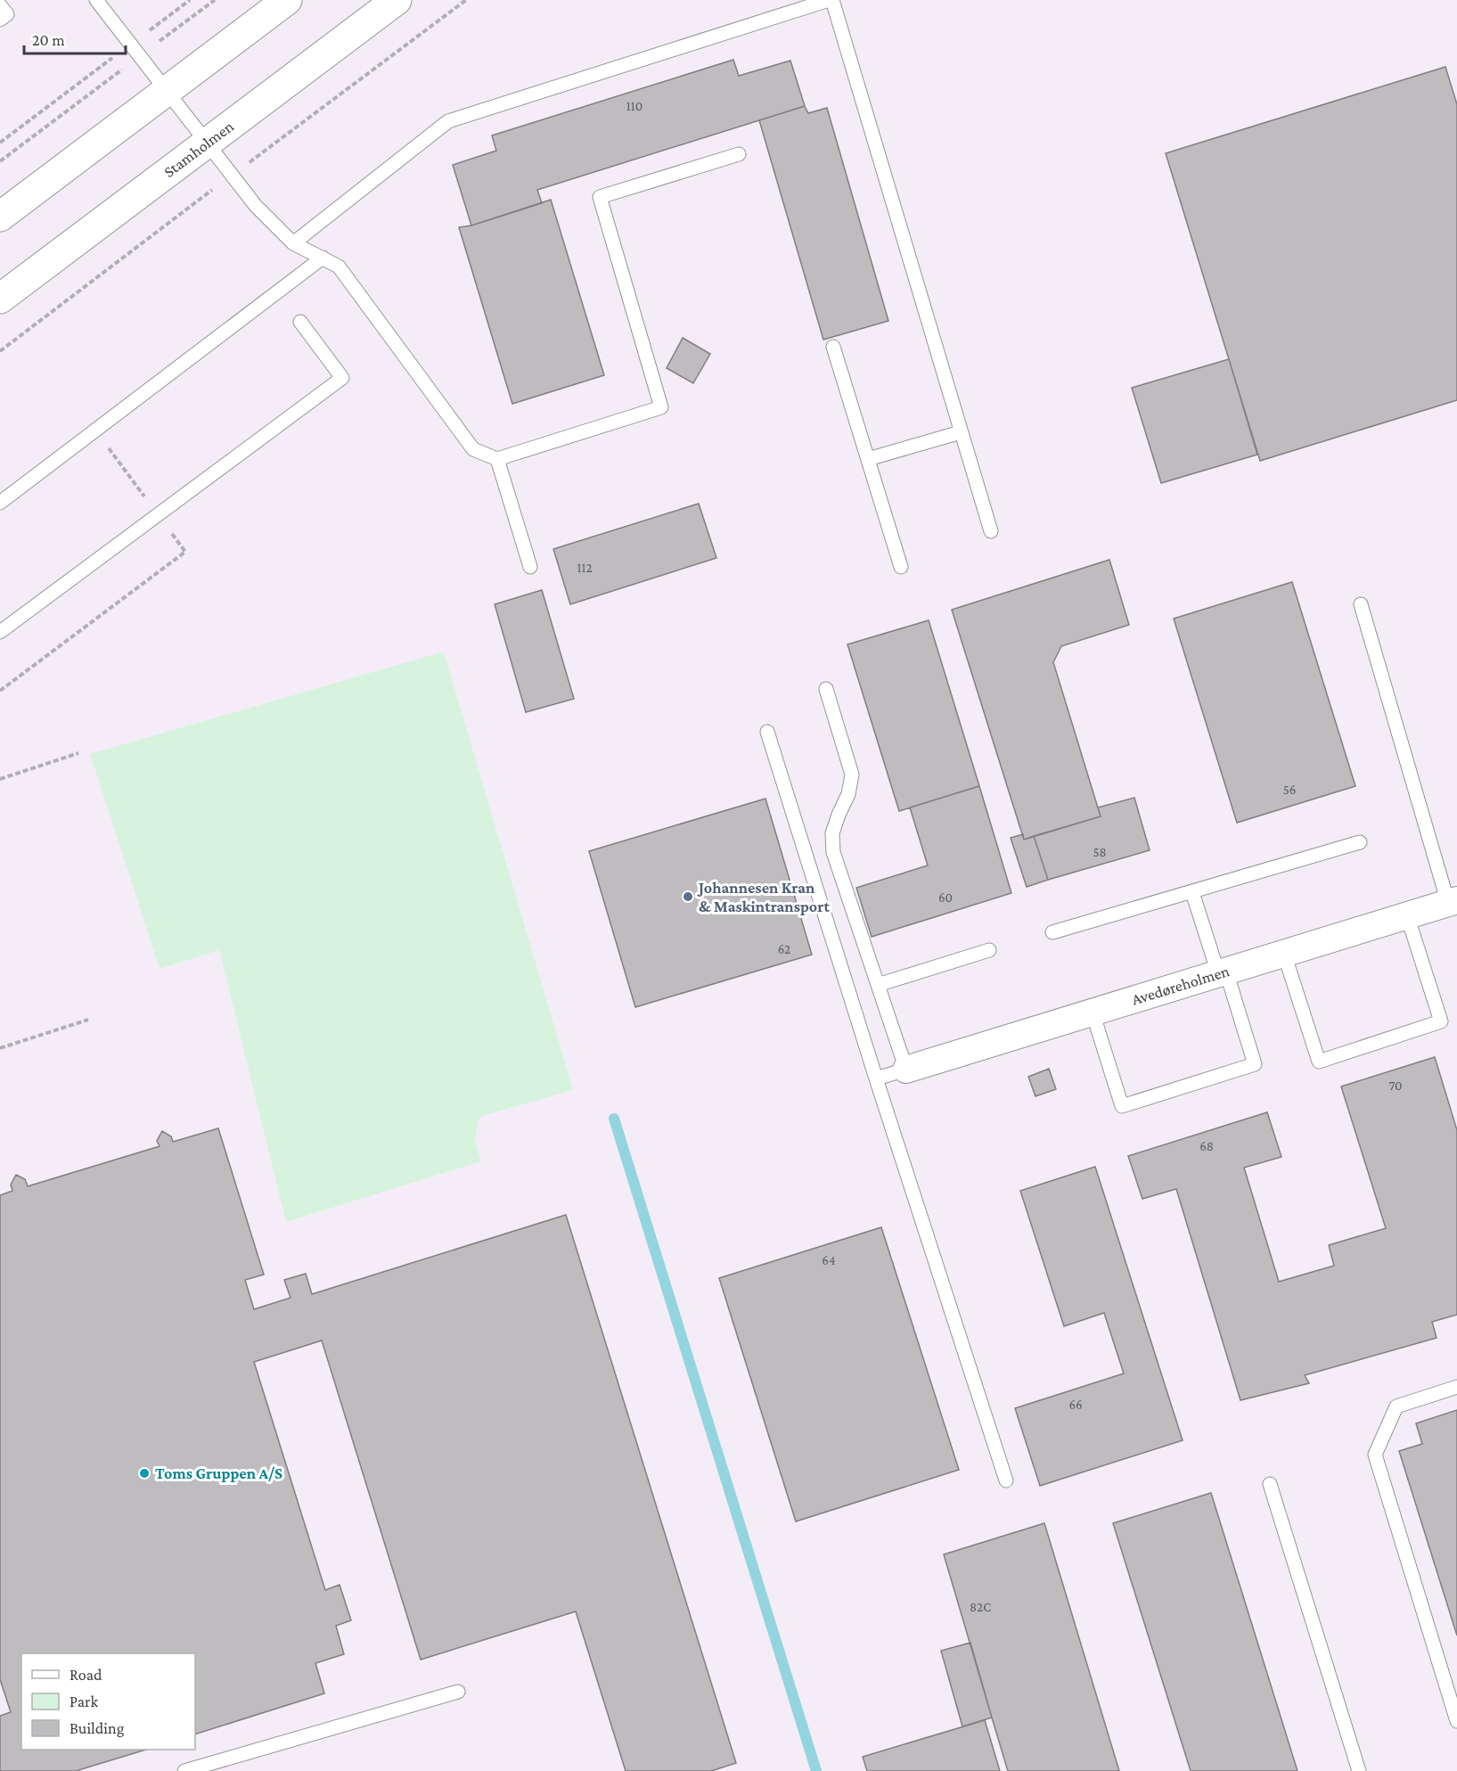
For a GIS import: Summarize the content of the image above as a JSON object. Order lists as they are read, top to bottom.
{
  "streets": {
    "street": ["Stamholmen", "Avedøreholmen"]
  },
  "places": ["Johannesen Kran & Maskintransport", "Toms Gruppen A/S"],
  "house_numbers": [
    "110",
    "112",
    "56",
    "58",
    "60",
    "62",
    "70",
    "68",
    "64",
    "66",
    "82C"
  ],
  "legend": ["Road", "Park", "Building"],
  "scale_bar": "20 m"
}
